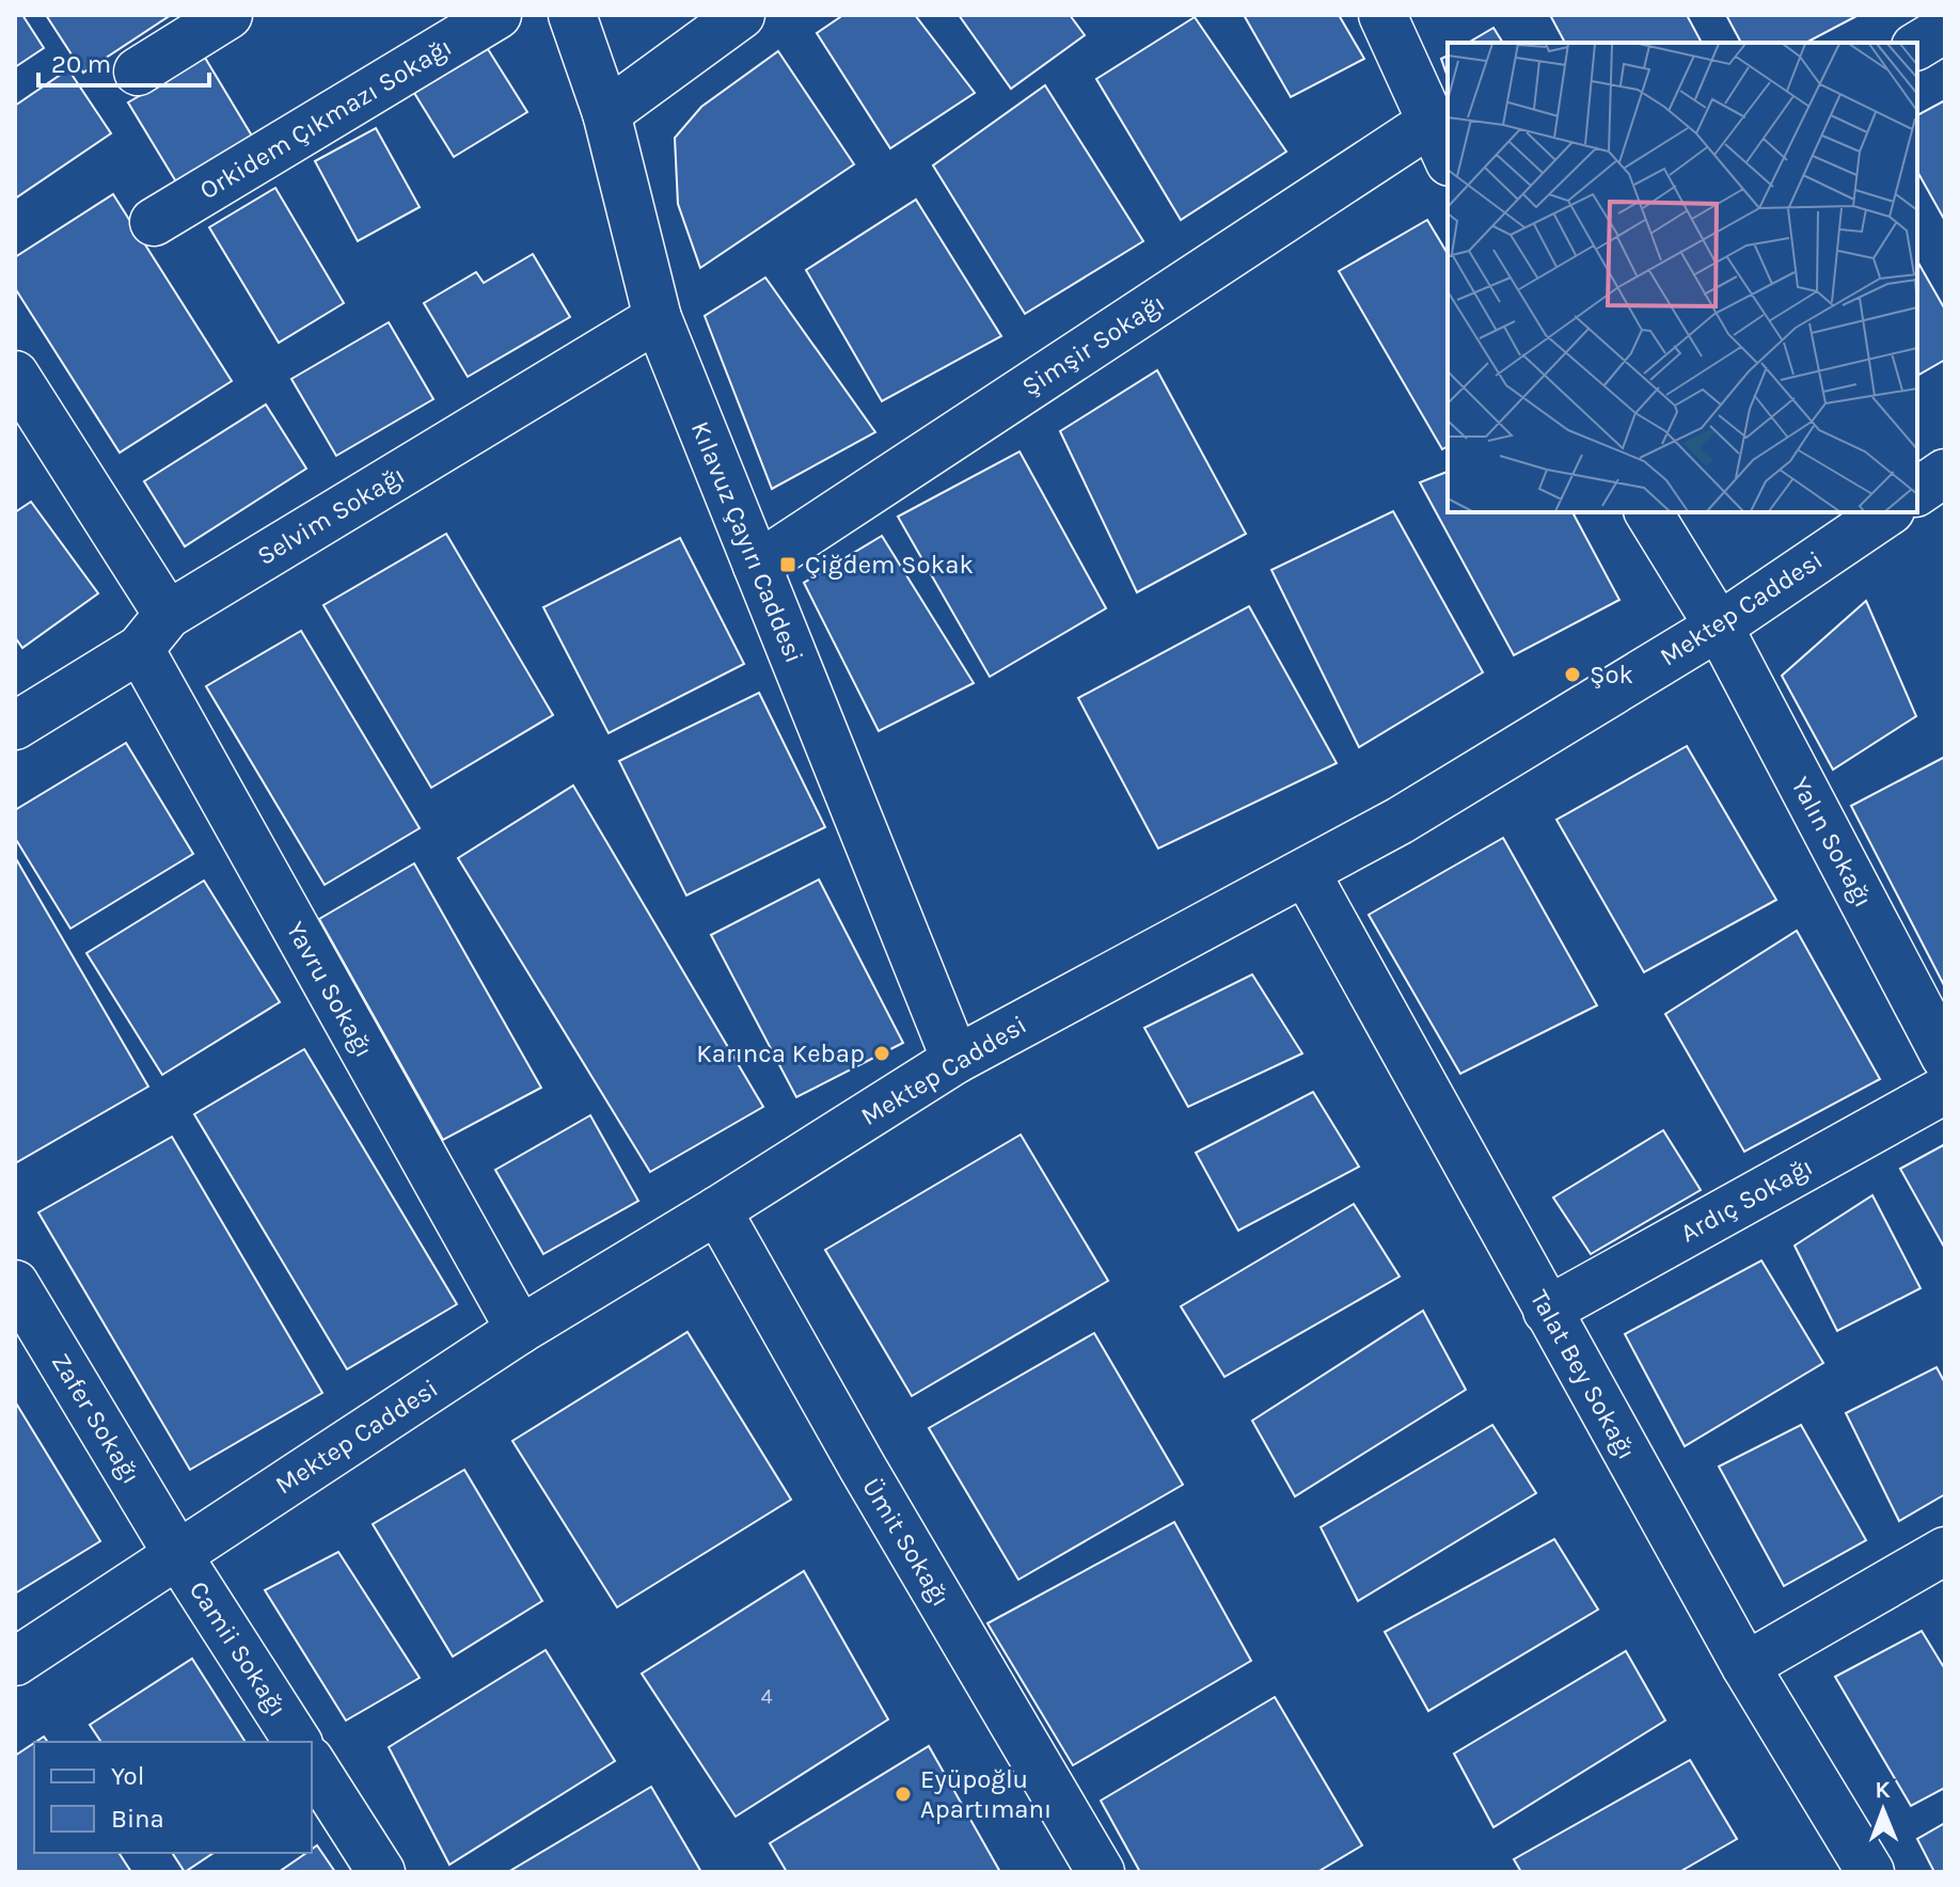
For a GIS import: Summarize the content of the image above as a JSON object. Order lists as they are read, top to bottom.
{
  "streets": {
    "street": [
      "Orkidem Çıkmazı Sokağı",
      "Şimşir Sokağı",
      "Selvim Sokağı",
      "Kılavuz Çayırı Caddesi",
      "Mektep Caddesi",
      "Yalın Sokağı",
      "Yavru Sokağı",
      "Ardıç Sokağı",
      "Talat Bey Sokağı",
      "Zafer Sokağı",
      "Ümit Sokağı",
      "Camii Sokağı"
    ]
  },
  "crossings": [
    ["Şimşir Sokağı", "Kılavuz Çayırı Caddesi"],
    ["Selvim Sokağı", "Kılavuz Çayırı Caddesi"],
    ["Selvim Sokağı", "Yavru Sokağı"],
    ["Kılavuz Çayırı Caddesi", "Mektep Caddesi"],
    ["Mektep Caddesi", "Yalın Sokağı"],
    ["Mektep Caddesi", "Yavru Sokağı"],
    ["Mektep Caddesi", "Talat Bey Sokağı"],
    ["Mektep Caddesi", "Zafer Sokağı"],
    ["Mektep Caddesi", "Ümit Sokağı"],
    ["Mektep Caddesi", "Camii Sokağı"],
    ["Ardıç Sokağı", "Talat Bey Sokağı"],
    ["Zafer Sokağı", "Camii Sokağı"]
  ],
  "places": {
    "transit": ["Çiğdem Sokak"],
    "other": ["Şok", "Karınca Kebap", "Eyüpoğlu Apartımanı"]
  },
  "house_numbers": ["4"],
  "legend": ["Yol", "Bina"],
  "scale_bar": "20 m",
  "north": "top"
}
